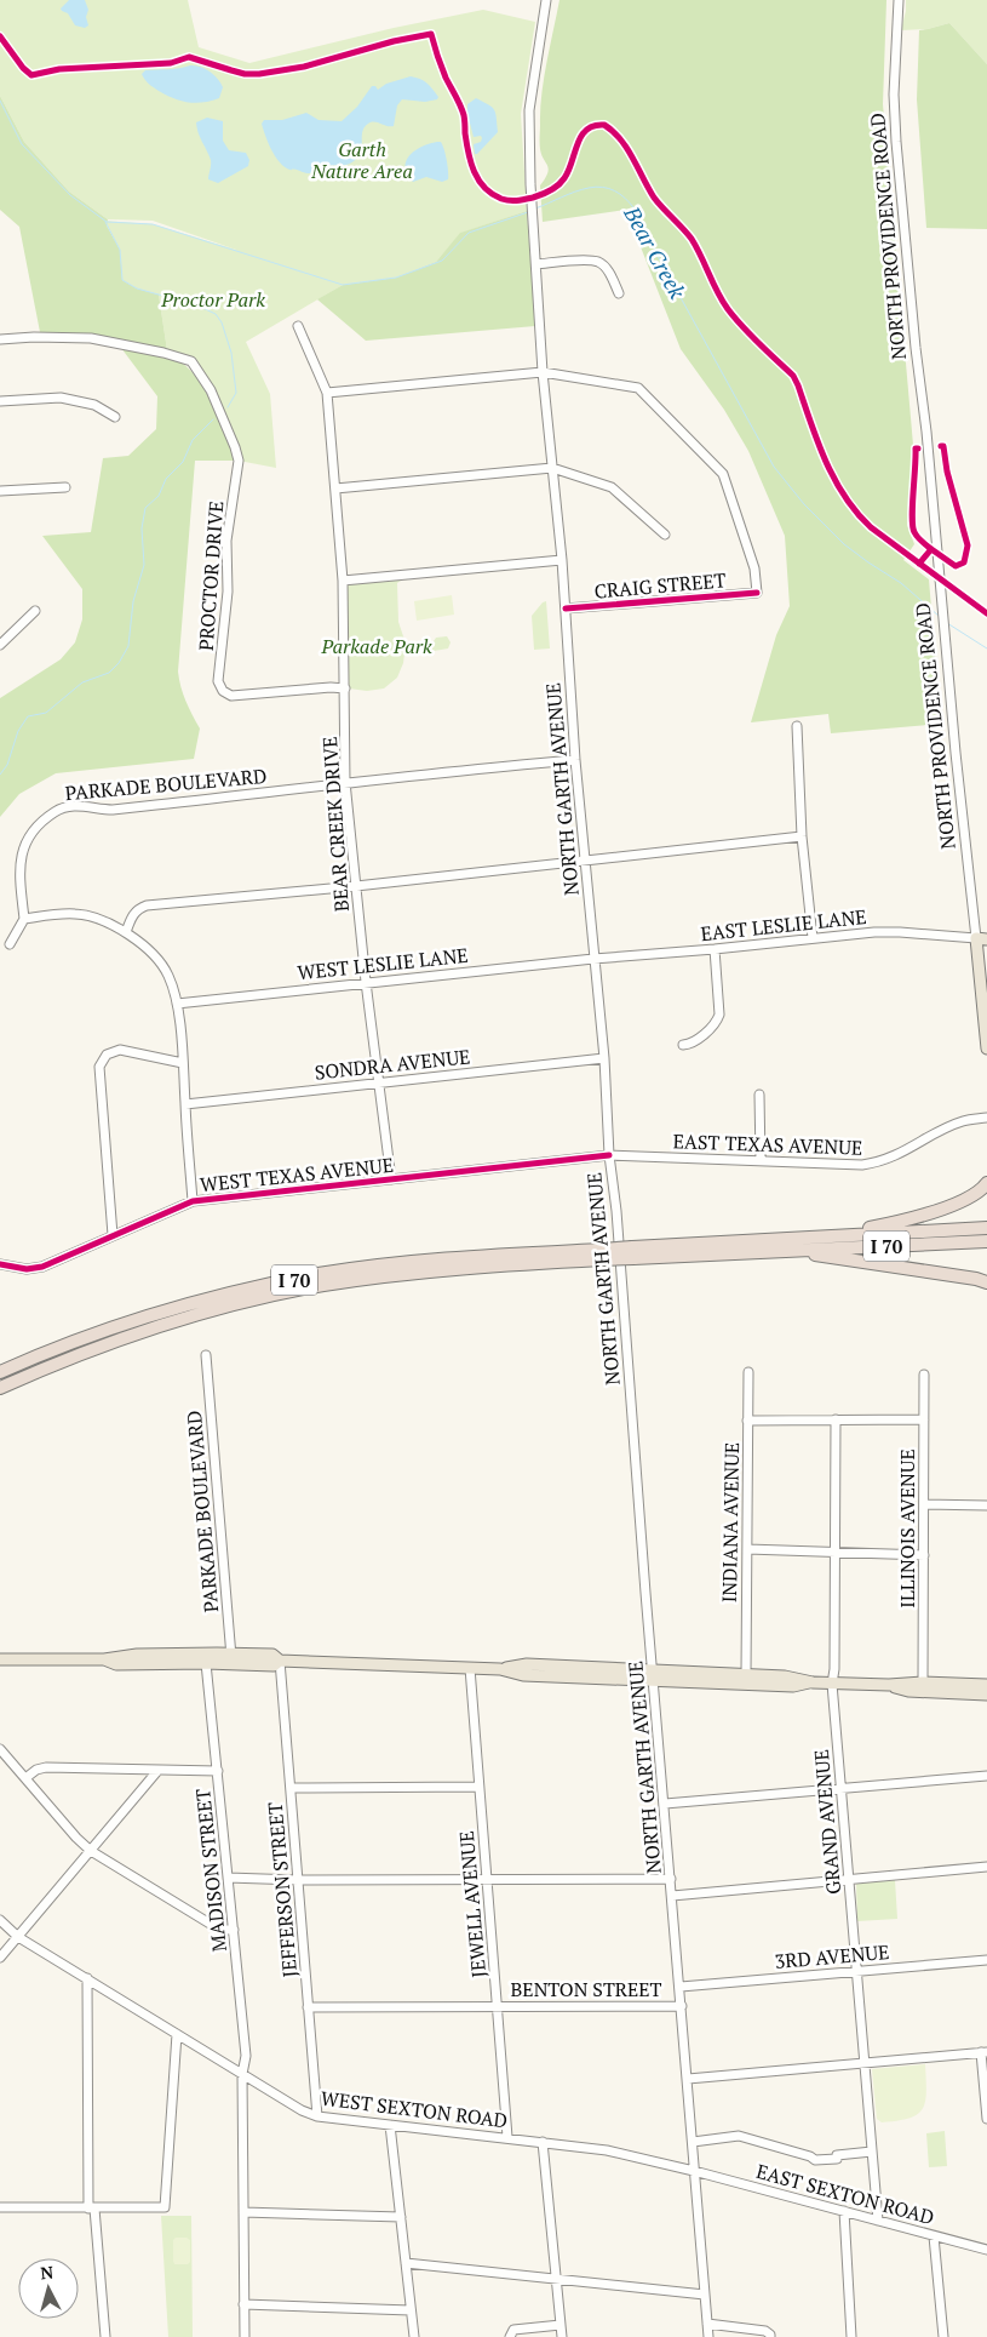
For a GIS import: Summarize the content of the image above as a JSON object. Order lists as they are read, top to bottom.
{
  "streets": {
    "highway": ["I 70"],
    "main road": ["NORTH PROVIDENCE ROAD"],
    "street": [
      "PROCTOR DRIVE",
      "CRAIG STREET",
      "PARKADE BOULEVARD",
      "NORTH GARTH AVENUE",
      "BEAR CREEK DRIVE",
      "EAST LESLIE LANE",
      "WEST LESLIE LANE",
      "SONDRA AVENUE",
      "EAST TEXAS AVENUE",
      "WEST TEXAS AVENUE",
      "INDIANA AVENUE",
      "ILLINOIS AVENUE",
      "GRAND AVENUE",
      "MADISON STREET",
      "JEFFERSON STREET",
      "JEWELL AVENUE",
      "3RD AVENUE",
      "BENTON STREET",
      "WEST SEXTON ROAD",
      "EAST SEXTON ROAD"
    ]
  },
  "crossings": [
    ["NORTH PROVIDENCE ROAD", "EAST LESLIE LANE"],
    ["PROCTOR DRIVE", "BEAR CREEK DRIVE"],
    ["CRAIG STREET", "NORTH GARTH AVENUE"],
    ["PARKADE BOULEVARD", "NORTH GARTH AVENUE"],
    ["PARKADE BOULEVARD", "BEAR CREEK DRIVE"],
    ["NORTH GARTH AVENUE", "EAST LESLIE LANE"],
    ["NORTH GARTH AVENUE", "WEST LESLIE LANE"],
    ["NORTH GARTH AVENUE", "SONDRA AVENUE"],
    ["NORTH GARTH AVENUE", "EAST TEXAS AVENUE"],
    ["NORTH GARTH AVENUE", "WEST TEXAS AVENUE"],
    ["NORTH GARTH AVENUE", "3RD AVENUE"],
    ["NORTH GARTH AVENUE", "BENTON STREET"],
    ["NORTH GARTH AVENUE", "WEST SEXTON ROAD"],
    ["NORTH GARTH AVENUE", "EAST SEXTON ROAD"],
    ["BEAR CREEK DRIVE", "WEST LESLIE LANE"],
    ["BEAR CREEK DRIVE", "SONDRA AVENUE"],
    ["BEAR CREEK DRIVE", "WEST TEXAS AVENUE"],
    ["EAST LESLIE LANE", "WEST LESLIE LANE"],
    ["EAST TEXAS AVENUE", "WEST TEXAS AVENUE"],
    ["GRAND AVENUE", "3RD AVENUE"],
    ["GRAND AVENUE", "EAST SEXTON ROAD"],
    ["MADISON STREET", "WEST SEXTON ROAD"],
    ["JEFFERSON STREET", "BENTON STREET"],
    ["JEFFERSON STREET", "WEST SEXTON ROAD"],
    ["JEWELL AVENUE", "BENTON STREET"],
    ["JEWELL AVENUE", "WEST SEXTON ROAD"],
    ["WEST SEXTON ROAD", "EAST SEXTON ROAD"]
  ],
  "water": ["Bear Creek"],
  "parks": ["Garth Nature Area", "Proctor Park", "Parkade Park"],
  "north": "top"
}
